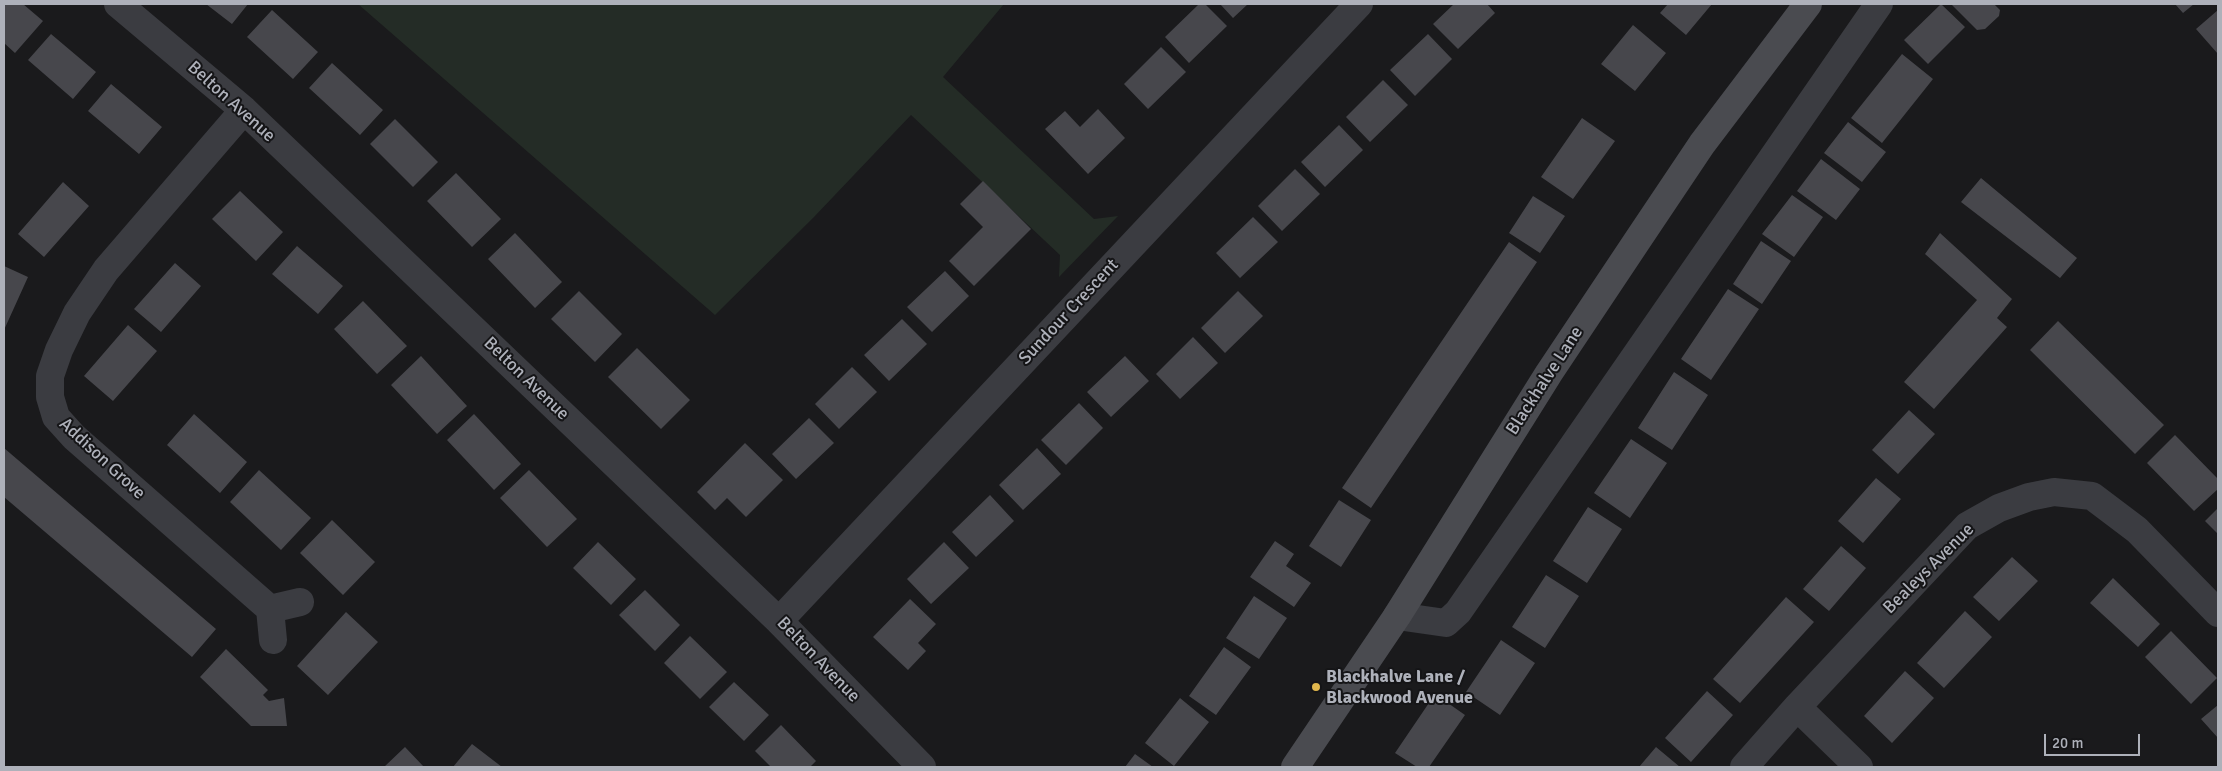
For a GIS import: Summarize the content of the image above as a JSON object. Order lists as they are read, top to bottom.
{
  "streets": {
    "main road": ["Blackhalve Lane"],
    "street": [
      "Belton Avenue",
      "Sundour Crescent",
      "Addison Grove",
      "Bealeys Avenue"
    ]
  },
  "crossings": [
    ["Belton Avenue", "Sundour Crescent"],
    ["Belton Avenue", "Addison Grove"]
  ],
  "places": ["Blackhalve Lane / Blackwood Avenue"],
  "scale_bar": "20 m"
}
